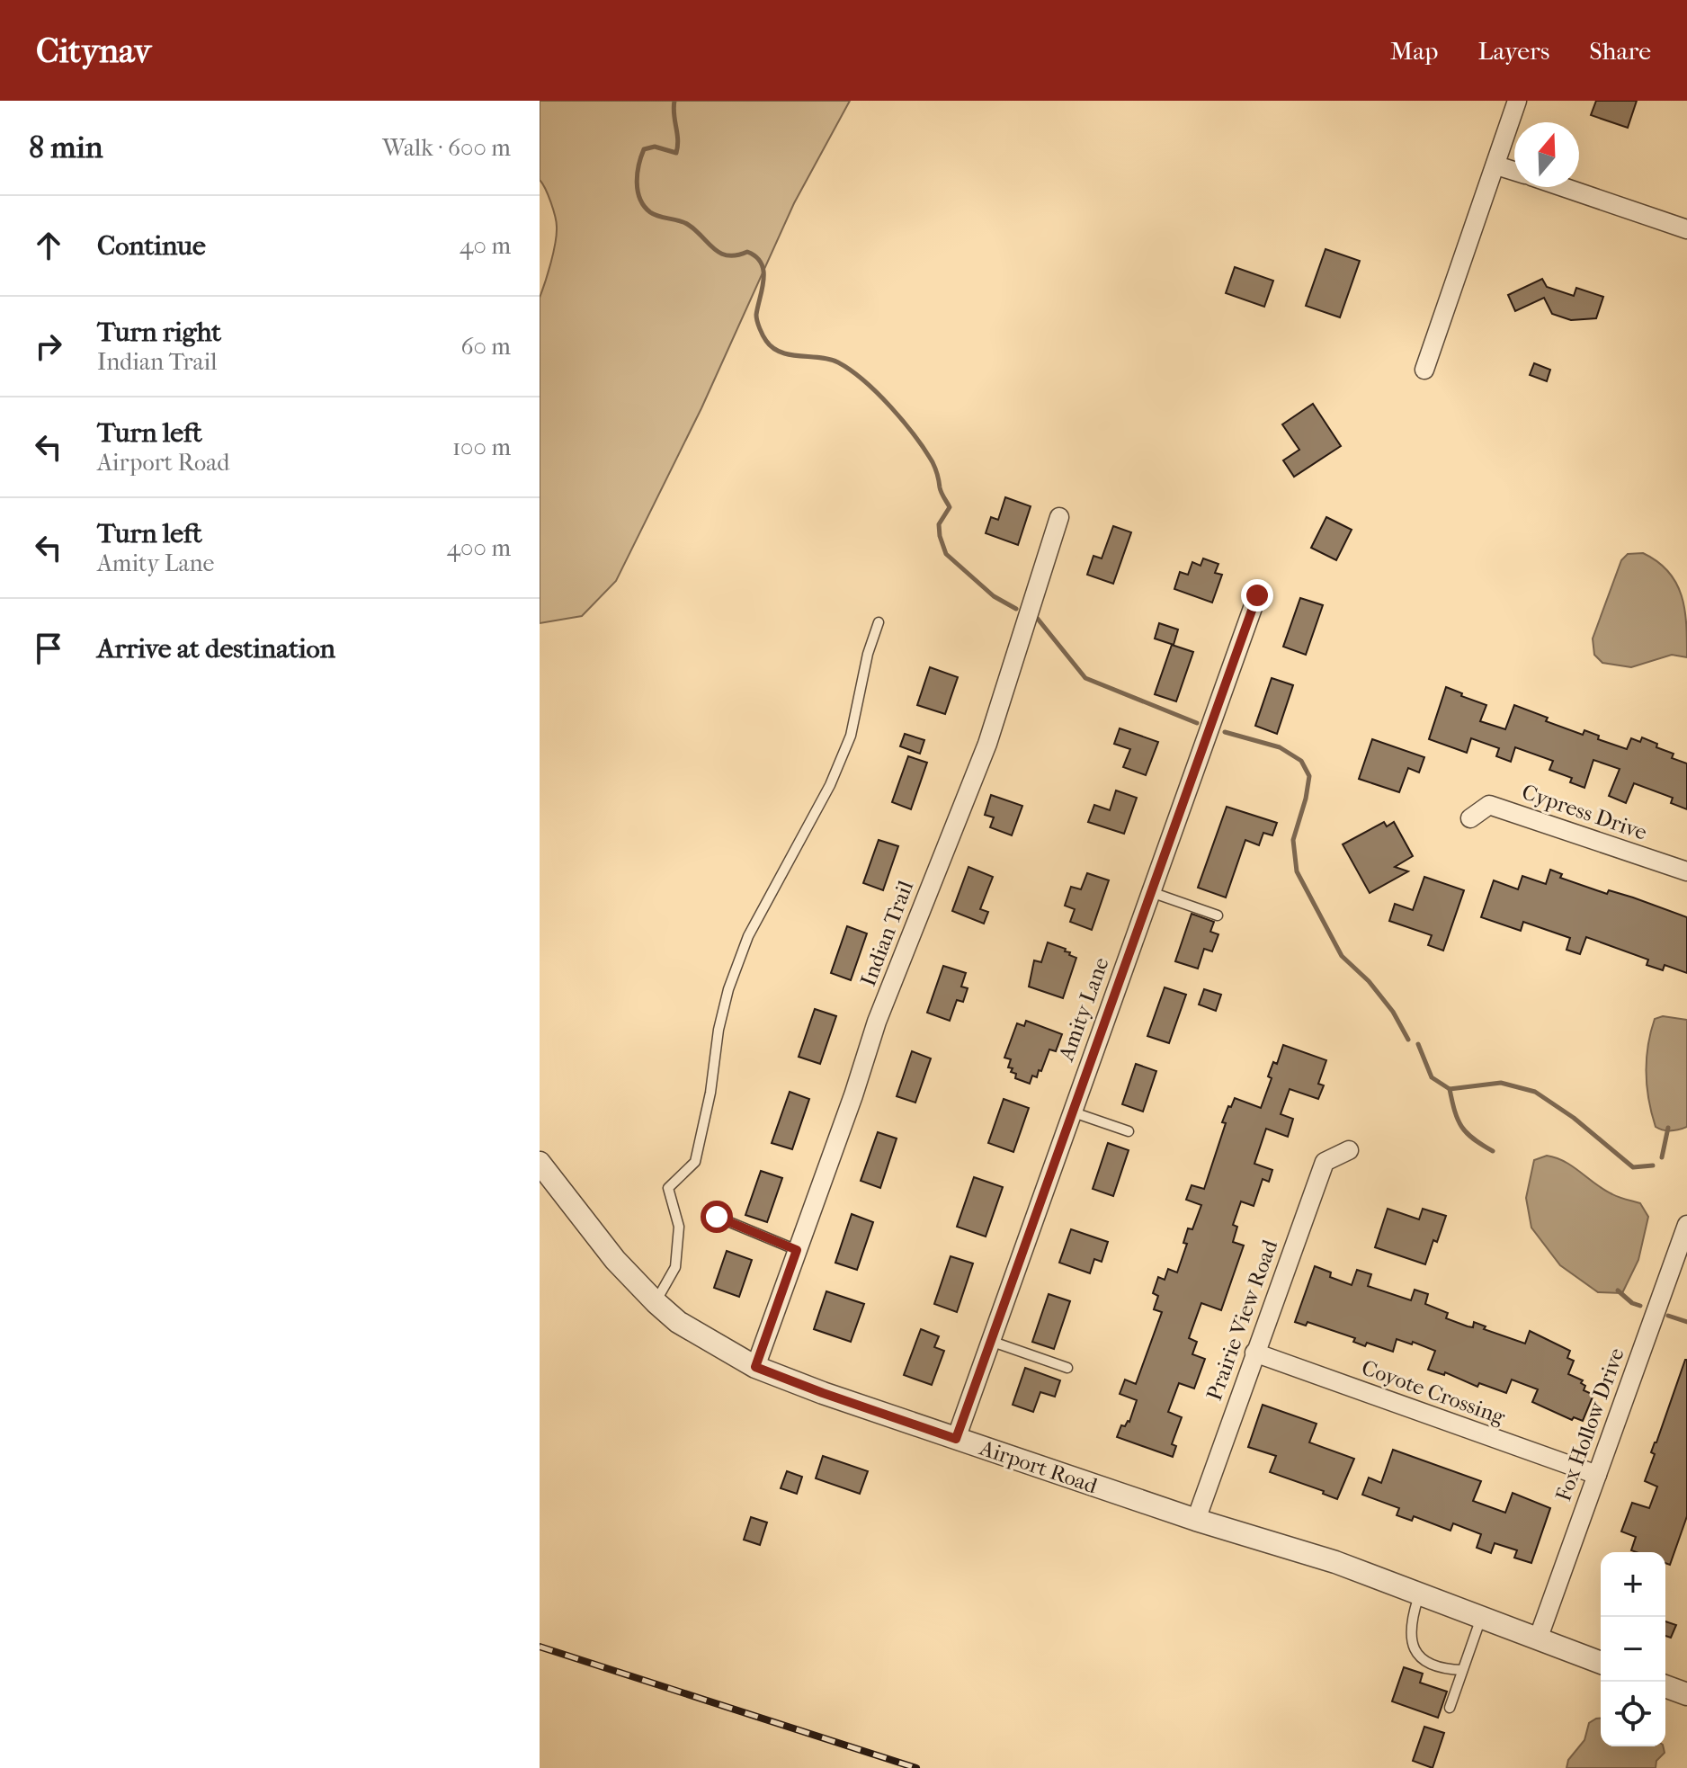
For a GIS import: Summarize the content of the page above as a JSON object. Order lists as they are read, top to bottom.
{
  "streets": {
    "street": [
      "Cypress Drive",
      "Indian Trail",
      "Amity Lane",
      "Prairie View Road",
      "Coyote Crossing",
      "Fox Hollow Drive",
      "Airport Road"
    ]
  },
  "crossings": [
    ["Indian Trail", "Airport Road"],
    ["Amity Lane", "Airport Road"],
    ["Prairie View Road", "Coyote Crossing"],
    ["Prairie View Road", "Airport Road"],
    ["Coyote Crossing", "Fox Hollow Drive"],
    ["Fox Hollow Drive", "Airport Road"]
  ],
  "north": "top",
  "page": {
    "header": "Citynav",
    "nav": ["Map", "Layers", "Share"],
    "heading": ["8 min", "Walk · 600 m"],
    "list": [
      ["Continue", "40 m"],
      ["Turn right", "Indian Trail", "60 m"],
      ["Turn left", "Airport Road", "100 m"],
      ["Turn left", "Amity Lane", "400 m"],
      "Arrive at destination"
    ],
    "map_buttons": ["+", "−"]
  }
}
